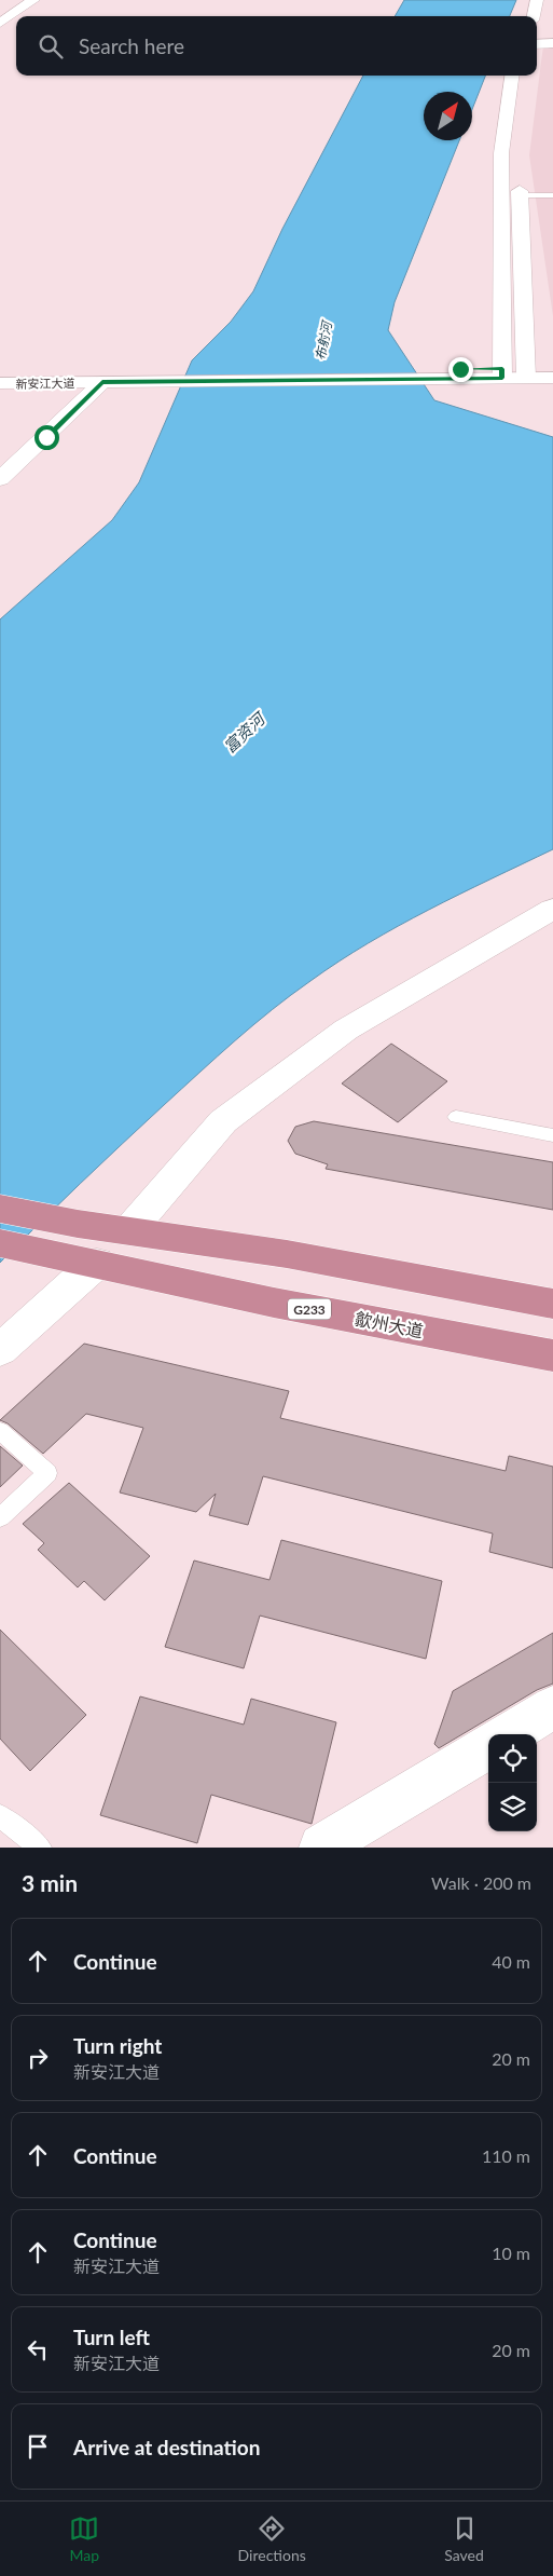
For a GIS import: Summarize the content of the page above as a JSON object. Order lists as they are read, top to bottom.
{
  "streets": {
    "highway": ["G233", "歙州大道"],
    "street": ["新安江大道"]
  },
  "crossings": [
    ["G233", "歙州大道"]
  ],
  "water": ["布射河", "富资河"],
  "north": "top right",
  "page": {
    "search": "Search here",
    "heading": ["3 min", "Walk · 200 m"],
    "list": [
      ["Continue", "40 m"],
      ["Turn right", "新安江大道", "20 m"],
      ["Continue", "110 m"],
      ["Continue", "新安江大道", "10 m"],
      ["Turn left", "新安江大道", "20 m"],
      "Arrive at destination"
    ],
    "nav": ["Map", "Directions", "Saved"]
  }
}
